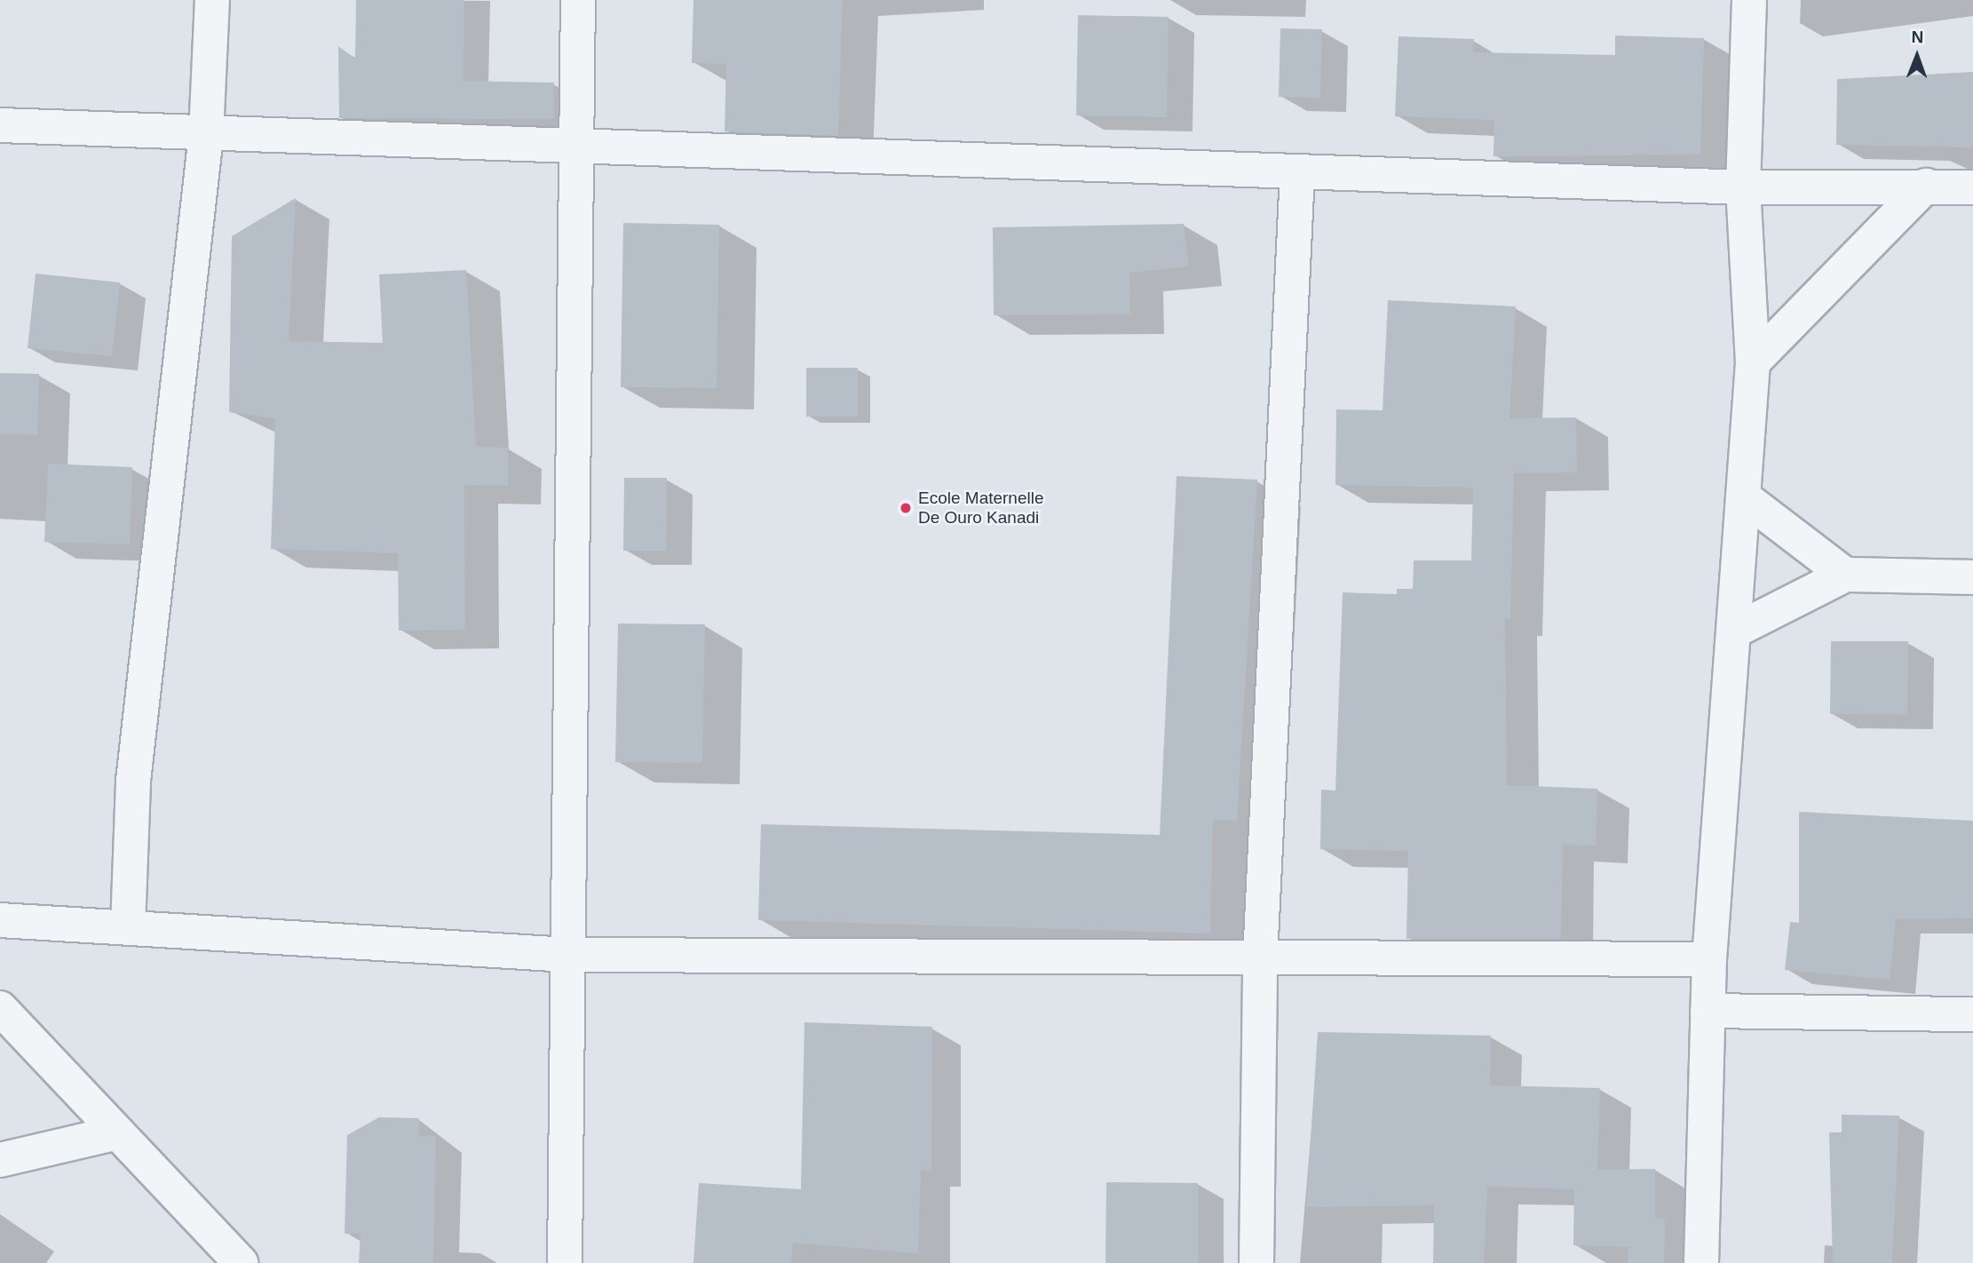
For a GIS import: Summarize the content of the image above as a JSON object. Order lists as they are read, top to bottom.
{
  "places": ["Ecole Maternelle De Ouro Kanadi"],
  "north": "top"
}
